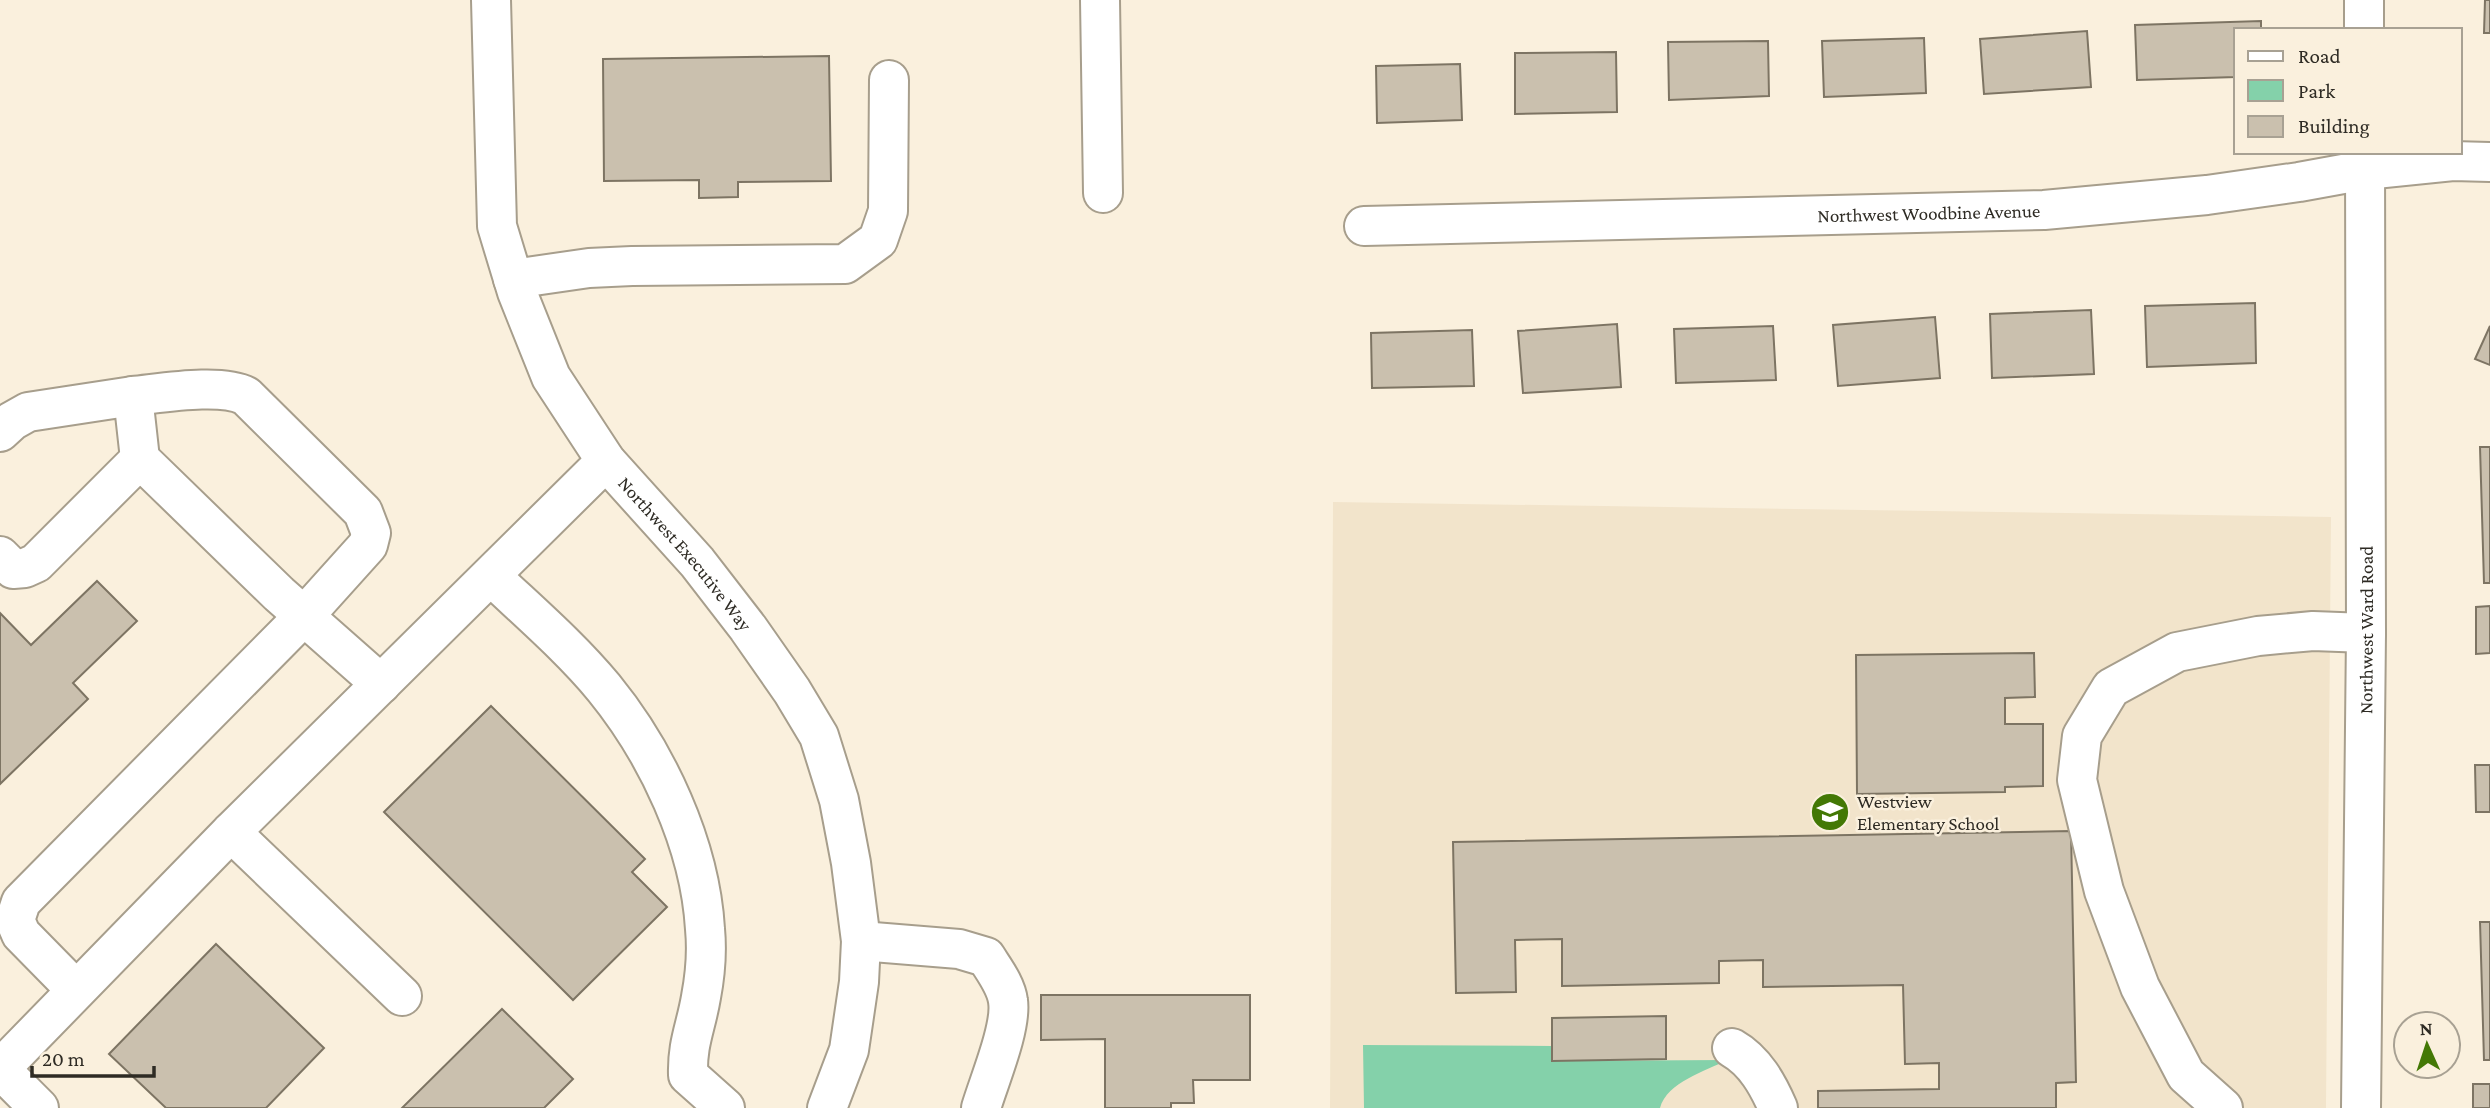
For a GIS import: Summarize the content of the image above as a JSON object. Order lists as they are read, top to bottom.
{
  "streets": {
    "street": ["Northwest Woodbine Avenue", "Northwest Executive Way", "Northwest Ward Road"]
  },
  "crossings": [
    ["Northwest Woodbine Avenue", "Northwest Ward Road"]
  ],
  "places": {
    "school or university": ["Westview Elementary School"]
  },
  "legend": ["Road", "Park", "Building"],
  "scale_bar": "20 m",
  "north": "top"
}
